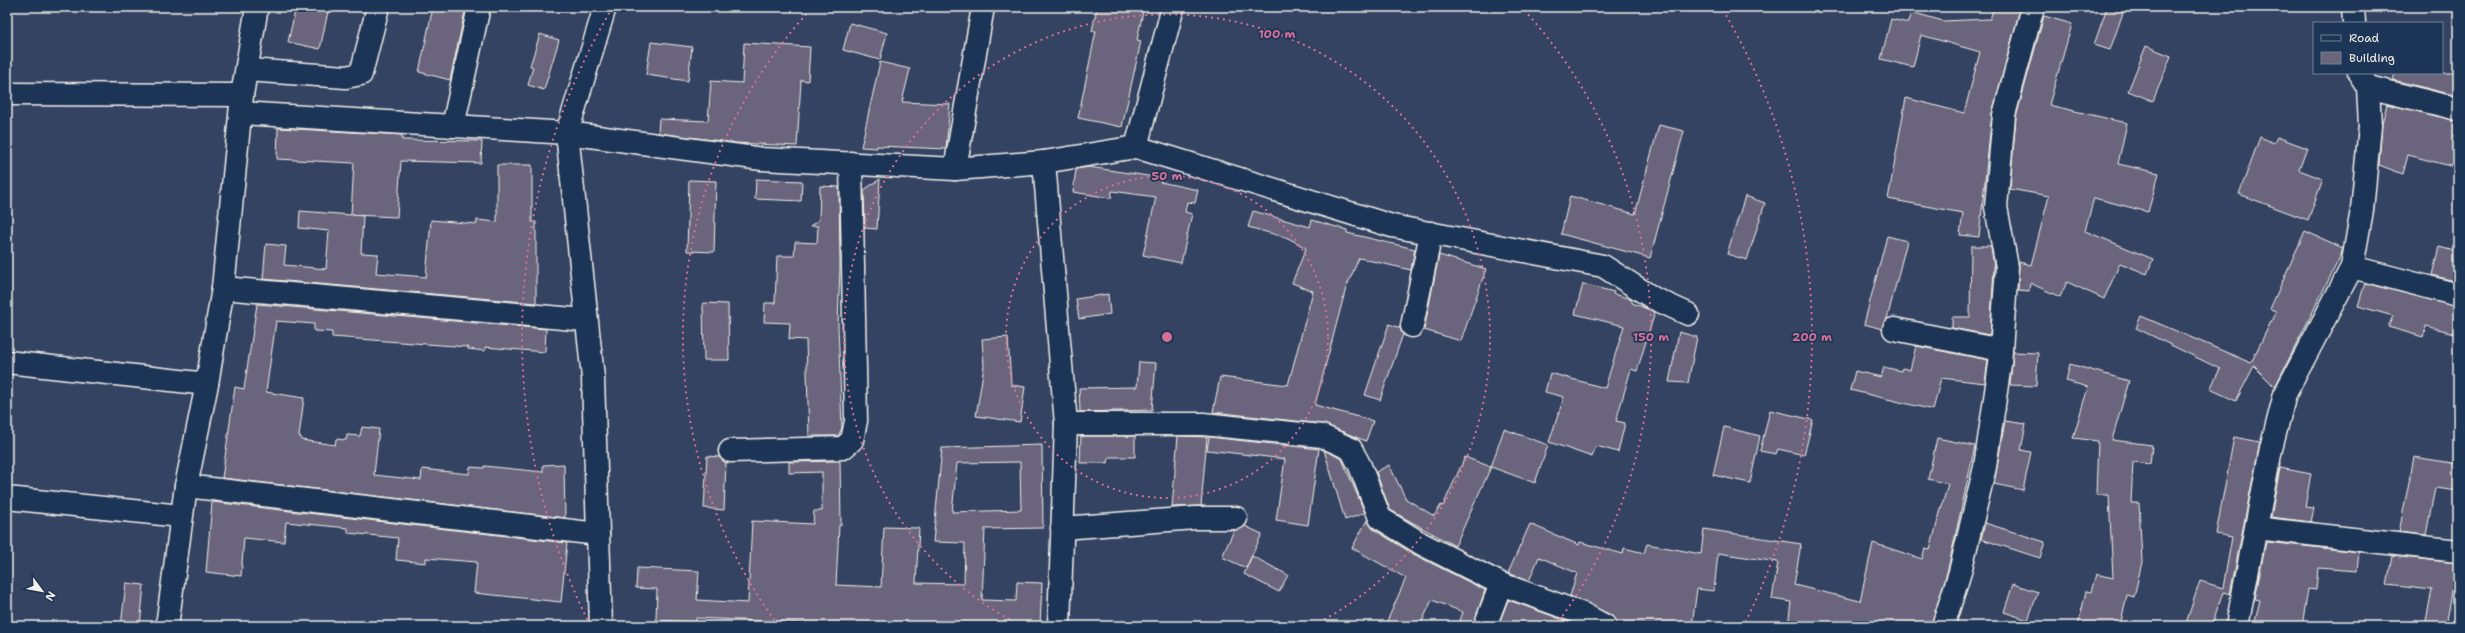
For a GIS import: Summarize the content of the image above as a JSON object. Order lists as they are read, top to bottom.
{
  "legend": ["Road", "Building"],
  "north": "bottom right",
  "rings": [
    "100 m",
    "50 m",
    "150 m",
    "200 m"
  ]
}
